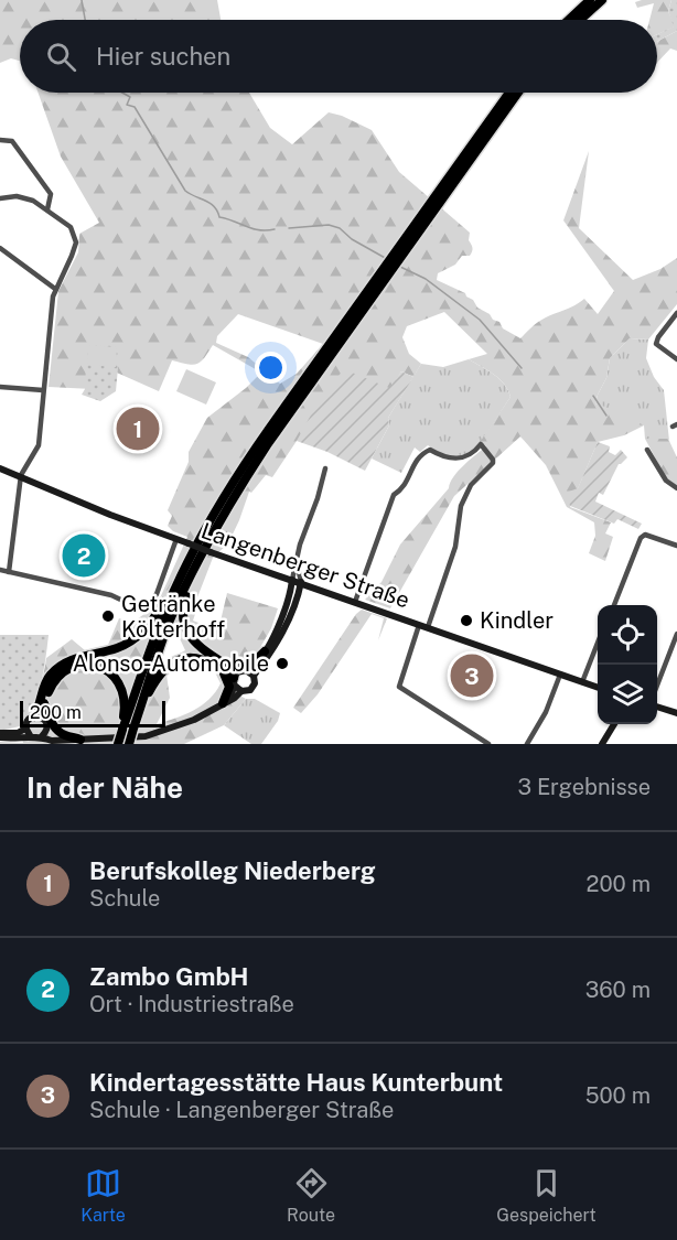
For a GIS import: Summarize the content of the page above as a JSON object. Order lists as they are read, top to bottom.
{
  "streets": {
    "main road": ["Langenberger Straße"]
  },
  "places": ["Getränke Költerhoff", "Kindler", "Alonso-Automobile"],
  "scale_bar": "200 m",
  "page": {
    "search": "Hier suchen",
    "pins": ["1", "2", "3"],
    "scale": "200 m",
    "heading": ["In der Nähe", "3 Ergebnisse"],
    "list": [
      {
        "mark": "1",
        "name": "Berufskolleg Niederberg",
        "note": "Schule",
        "value": "200 m"
      },
      {
        "mark": "2",
        "name": "Zambo GmbH",
        "note": "Ort · Industriestraße",
        "value": "360 m"
      },
      {
        "mark": "3",
        "name": "Kindertagesstätte Haus Kunterbunt",
        "note": "Schule · Langenberger Straße",
        "value": "500 m"
      }
    ],
    "nav": ["Karte", "Route", "Gespeichert"]
  }
}
